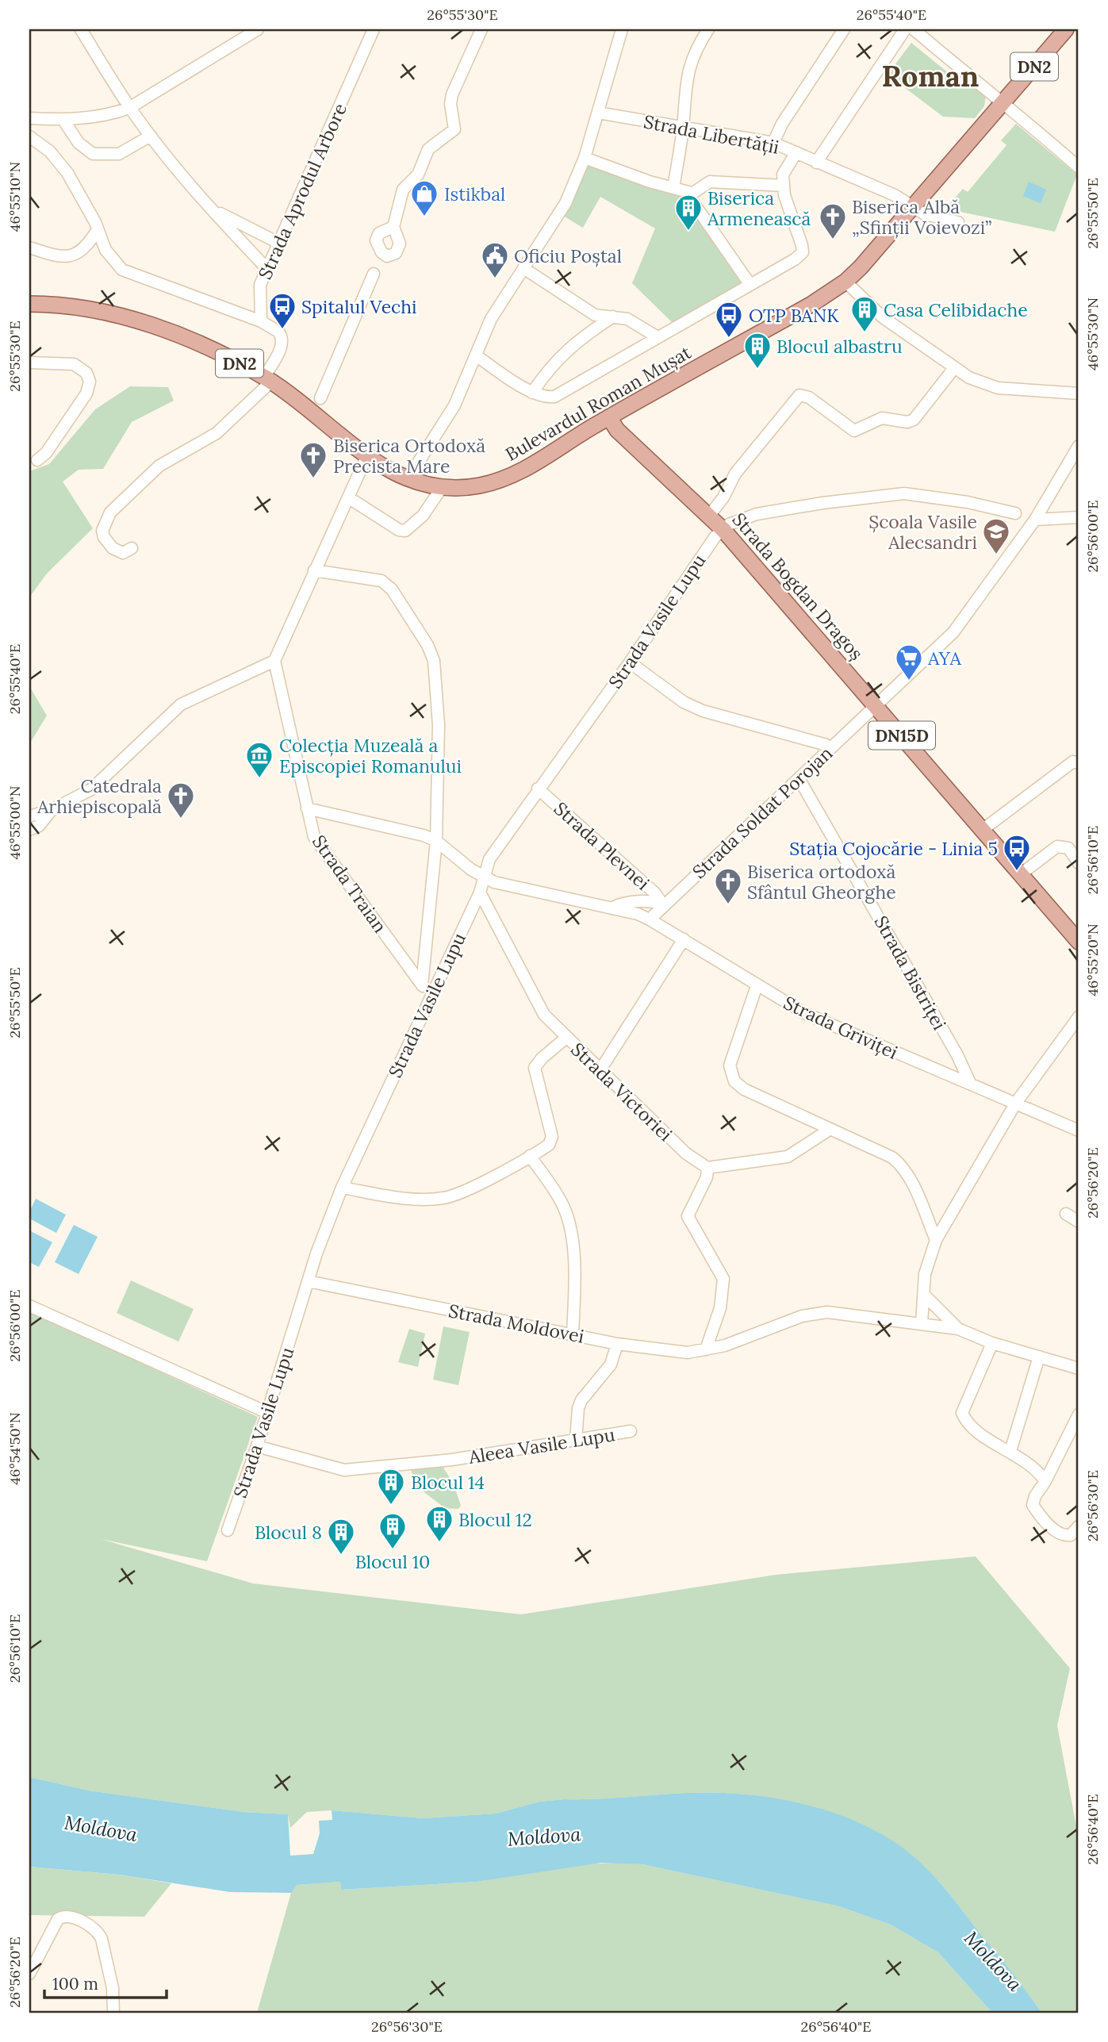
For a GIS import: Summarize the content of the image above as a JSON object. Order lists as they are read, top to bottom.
{
  "streets": {
    "main road": [
      "DN2",
      "Bulevardul Roman Mușat",
      "Strada Bogdan Dragoș",
      "DN15D"
    ],
    "street": [
      "Strada Libertății",
      "Strada Aprodul Arbore",
      "Strada Vasile Lupu",
      "Strada Soldat Porojan",
      "Strada Plevnei",
      "Strada Traian",
      "Strada Bistriței",
      "Strada Griviței",
      "Strada Victoriei",
      "Strada Moldovei",
      "Aleea Vasile Lupu"
    ]
  },
  "crossings": [
    ["Strada Libertății", "Bulevardul Roman Mușat"],
    ["Bulevardul Roman Mușat", "Strada Bogdan Dragoș"],
    ["Strada Bogdan Dragoș", "Strada Vasile Lupu"],
    ["Strada Bogdan Dragoș", "Strada Soldat Porojan"],
    ["Strada Vasile Lupu", "Strada Plevnei"],
    ["Strada Vasile Lupu", "Strada Traian"],
    ["Strada Vasile Lupu", "Strada Griviței"],
    ["Strada Vasile Lupu", "Strada Victoriei"],
    ["Strada Vasile Lupu", "Strada Moldovei"],
    ["Strada Vasile Lupu", "Aleea Vasile Lupu"],
    ["Strada Soldat Porojan", "Strada Plevnei"],
    ["Strada Soldat Porojan", "Strada Bistriței"],
    ["Strada Soldat Porojan", "Strada Griviței"],
    ["Strada Plevnei", "Strada Griviței"],
    ["Strada Traian", "Strada Griviței"],
    ["Strada Bistriței", "Strada Griviței"]
  ],
  "districts": ["Roman"],
  "water": ["Moldova"],
  "places": {
    "shop": ["Istikbal"],
    "building": [
      "Biserica Armenească",
      "Casa Celibidache",
      "Blocul albastru",
      "Blocul 14",
      "Blocul 12",
      "Blocul 10",
      "Blocul 8"
    ],
    "church": [
      "Biserica Albă „Sfinții Voievozi”",
      "Biserica Ortodoxă Precista Mare",
      "Catedrala Arhiepiscopală",
      "Biserica ortodoxă Sfântul Gheorghe"
    ],
    "public building": ["Oficiu Poștal"],
    "bus stop": ["Spitalul Vechi", "OTP BANK", "Stația Cojocărie - Linia 5"],
    "school or university": ["Școala Vasile Alecsandri"],
    "supermarket": ["AYA"],
    "museum": ["Colecția Muzeală a Episcopiei Romanului"]
  },
  "scale_bar": "100 m",
  "coordinates": [
    "26°55'30\"E",
    "26°55'40\"E",
    "46°55'10\"N",
    "26°55'50\"E",
    "46°55'30\"N",
    "26°56'00\"E",
    "46°55'00\"N",
    "26°56'10\"E",
    "46°55'20\"N",
    "26°56'20\"E",
    "46°54'50\"N",
    "26°56'30\"E",
    "26°56'40\"E"
  ]
}
